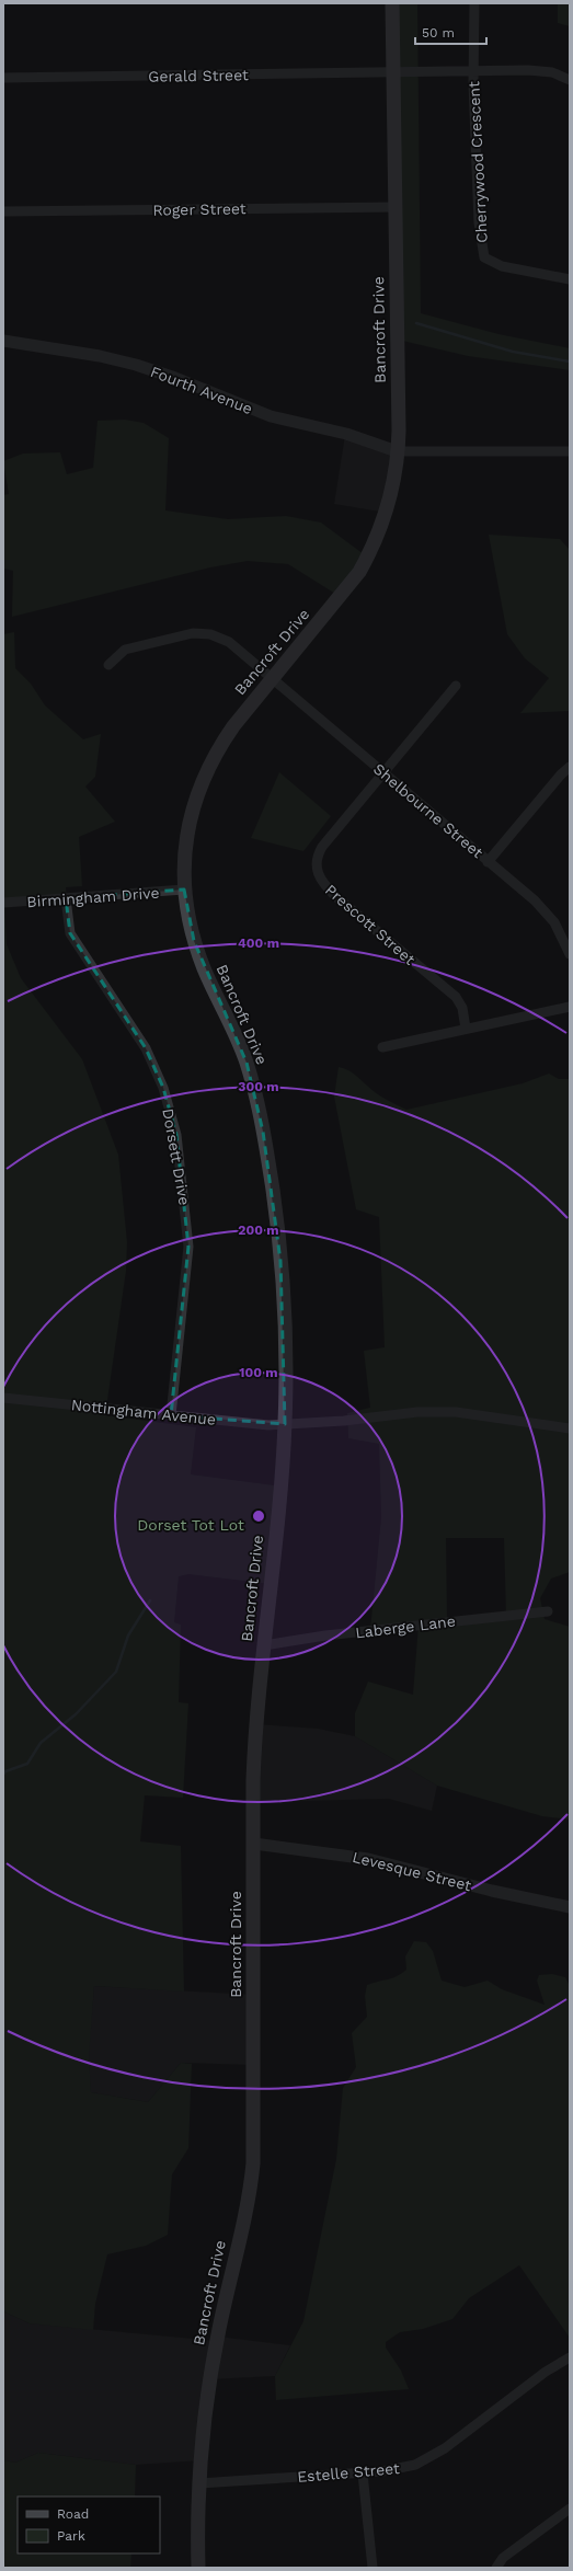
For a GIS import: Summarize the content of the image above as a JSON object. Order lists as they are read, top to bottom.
{
  "streets": {
    "main road": ["Bancroft Drive"],
    "street": [
      "Gerald Street",
      "Cherrywood Crescent",
      "Roger Street",
      "Fourth Avenue",
      "Shelbourne Street",
      "Birmingham Drive",
      "Prescott Street",
      "Dorsett Drive",
      "Nottingham Avenue",
      "Laberge Lane",
      "Levesque Street",
      "Estelle Street"
    ]
  },
  "crossings": [
    ["Gerald Street", "Cherrywood Crescent"],
    ["Gerald Street", "Bancroft Drive"],
    ["Roger Street", "Bancroft Drive"],
    ["Bancroft Drive", "Fourth Avenue"],
    ["Bancroft Drive", "Shelbourne Street"],
    ["Bancroft Drive", "Birmingham Drive"],
    ["Bancroft Drive", "Nottingham Avenue"],
    ["Bancroft Drive", "Laberge Lane"],
    ["Bancroft Drive", "Levesque Street"],
    ["Bancroft Drive", "Estelle Street"],
    ["Shelbourne Street", "Prescott Street"],
    ["Birmingham Drive", "Dorsett Drive"],
    ["Dorsett Drive", "Nottingham Avenue"]
  ],
  "parks": ["Dorset Tot Lot"],
  "legend": ["Road", "Park"],
  "scale_bar": "50 m",
  "rings": [
    "400 m",
    "300 m",
    "200 m",
    "100 m"
  ]
}
